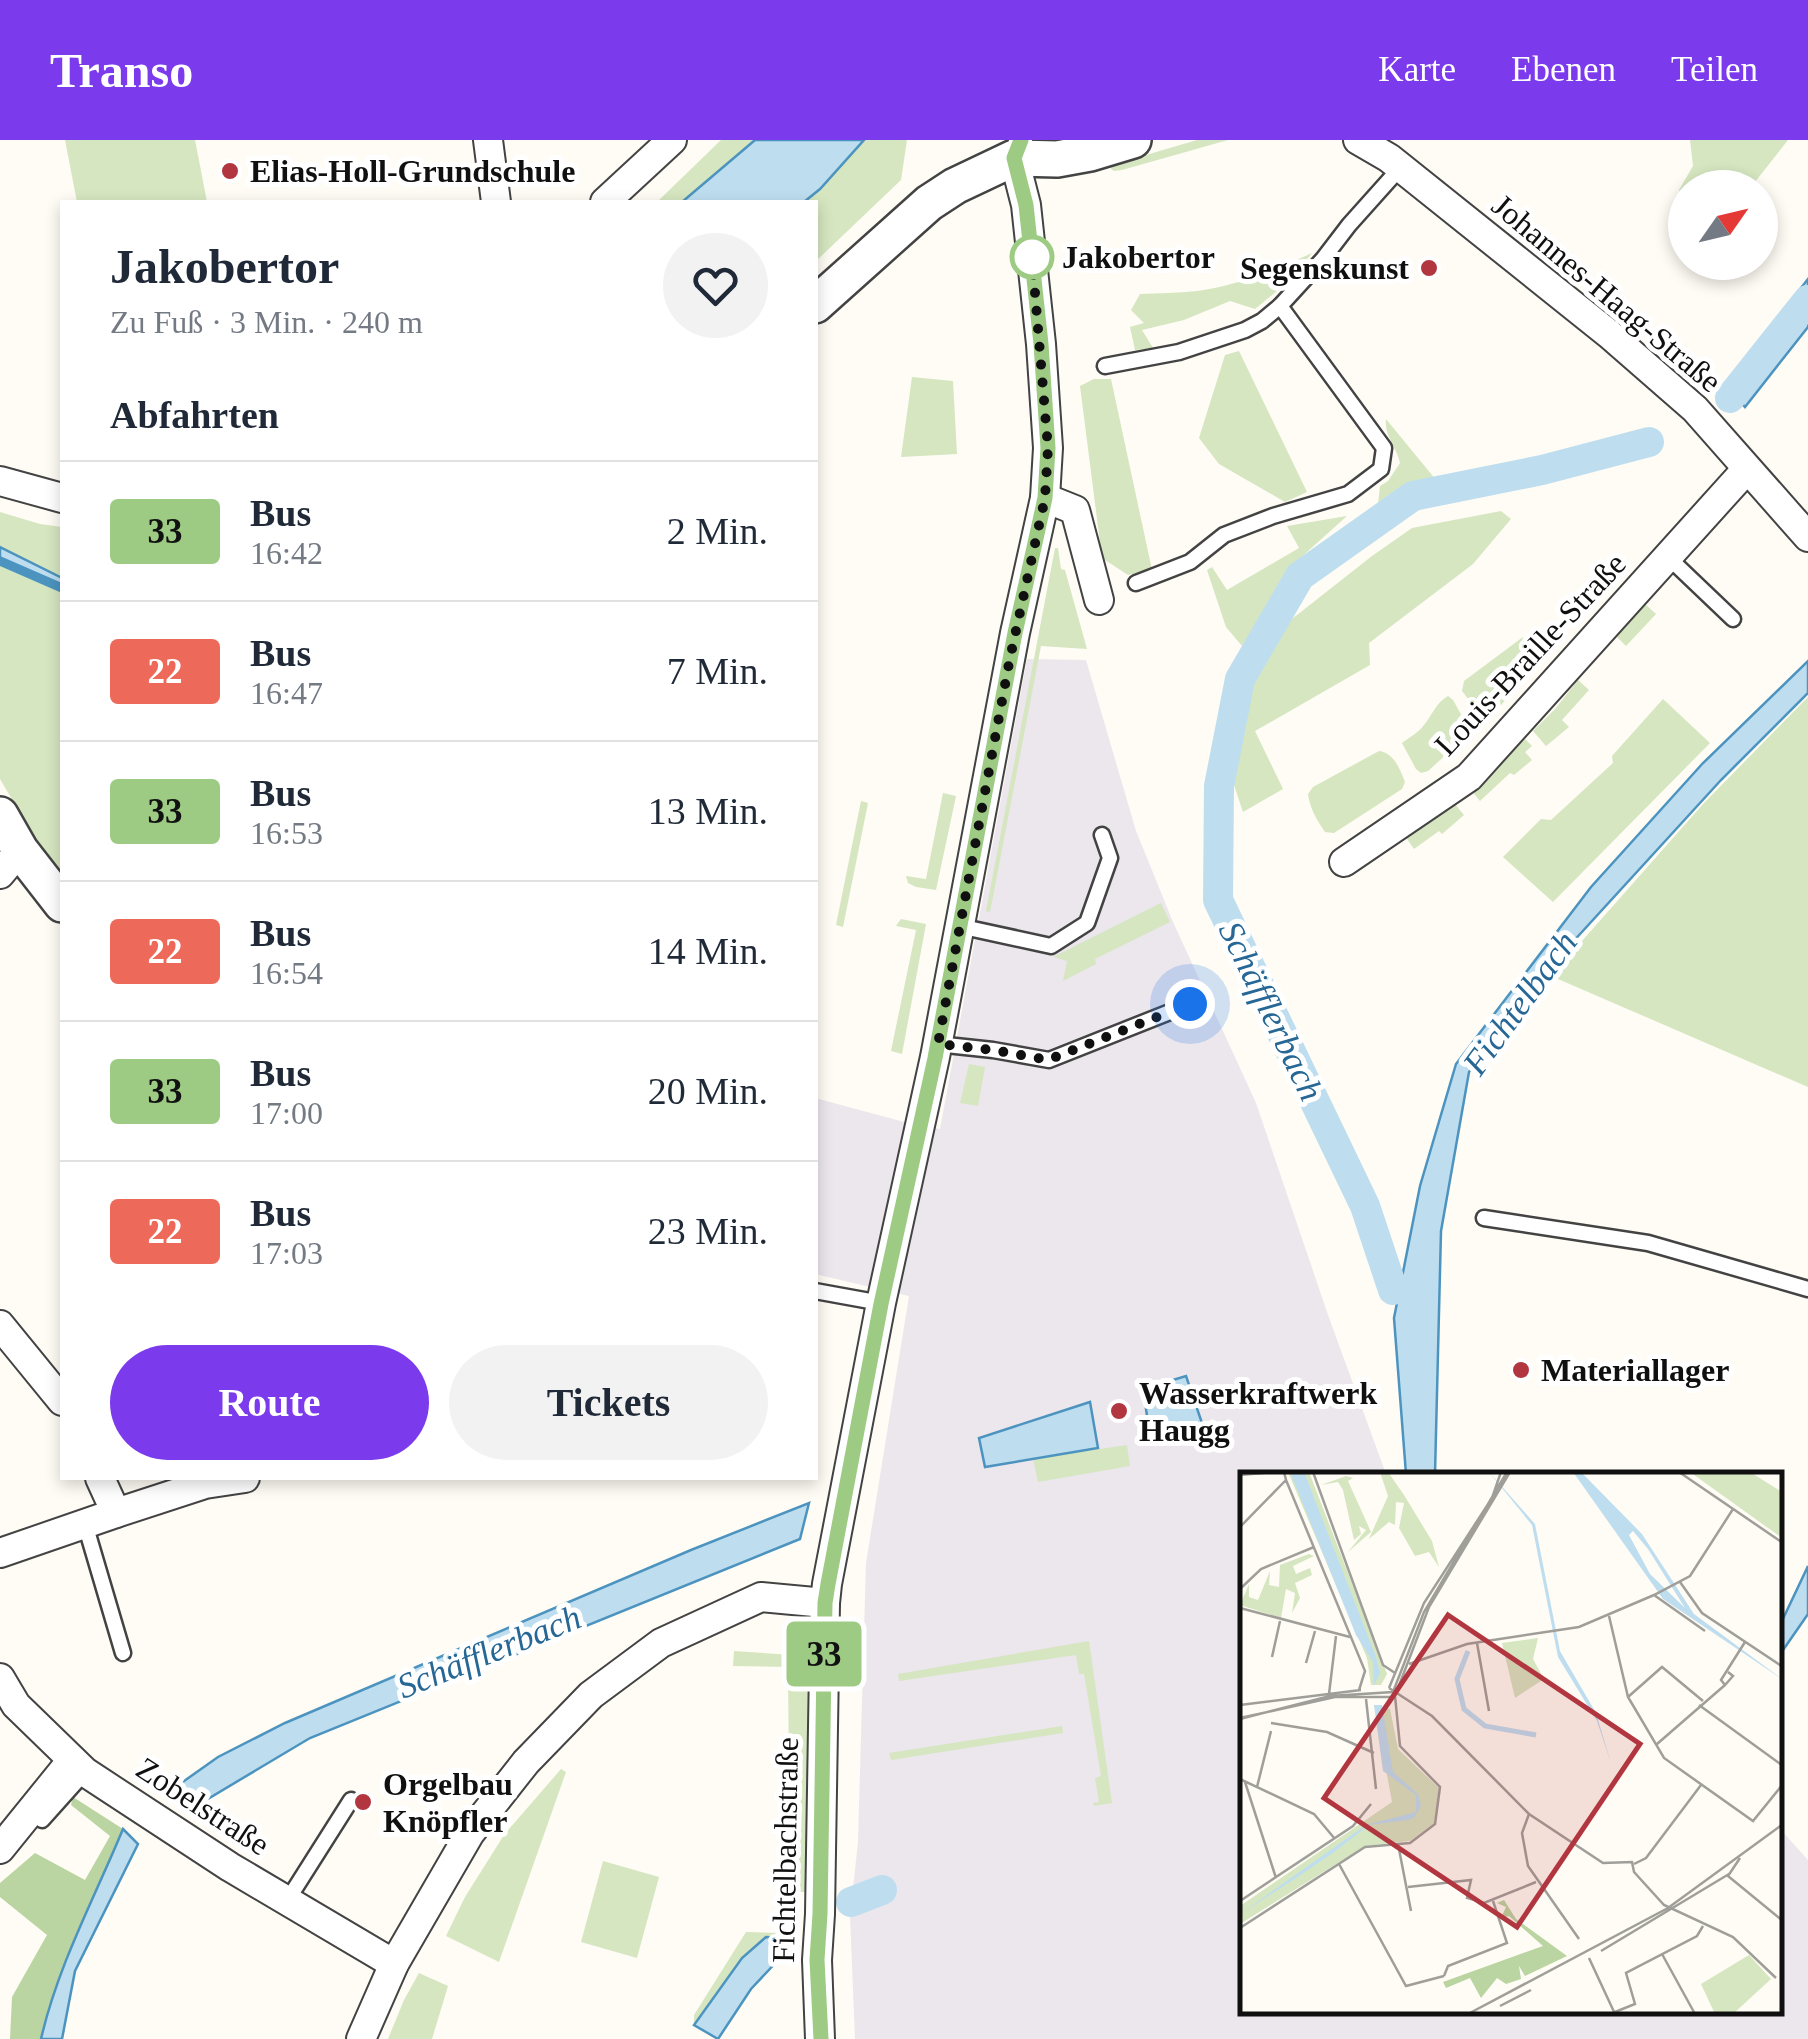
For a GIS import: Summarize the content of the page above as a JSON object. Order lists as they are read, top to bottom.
{
  "streets": {
    "street": [
      "Johannes-Haag-Straße",
      "Louis-Braille-Straße",
      "Zobelstraße",
      "Fichtelbachstraße"
    ]
  },
  "crossings": [
    ["Johannes-Haag-Straße", "Louis-Braille-Straße"]
  ],
  "water": ["Fichtelbach", "Schäfflerbach"],
  "places": [
    "Elias-Holl-Grundschule",
    "Jakobertor",
    "Segenskunst",
    "Materiallager",
    "Wasserkraftwerk Haugg",
    "Orgelbau Knöpfler"
  ],
  "lines": ["bus line 33"],
  "north": "top right",
  "page": {
    "header": "Transo",
    "nav": ["Karte", "Ebenen", "Teilen"],
    "on_map": "33",
    "heading": [
      ["Jakobertor", "Zu Fuß · 3 Min. · 240 m"],
      "Abfahrten"
    ],
    "list": [
      {
        "mark": "33",
        "name": "Bus",
        "note": "16:42",
        "value": "2 Min."
      },
      {
        "mark": "22",
        "name": "Bus",
        "note": "16:47",
        "value": "7 Min."
      },
      {
        "mark": "33",
        "name": "Bus",
        "note": "16:53",
        "value": "13 Min."
      },
      {
        "mark": "22",
        "name": "Bus",
        "note": "16:54",
        "value": "14 Min."
      },
      {
        "mark": "33",
        "name": "Bus",
        "note": "17:00",
        "value": "20 Min."
      },
      {
        "mark": "22",
        "name": "Bus",
        "note": "17:03",
        "value": "23 Min."
      }
    ],
    "buttons": ["Route", "Tickets"]
  }
}
